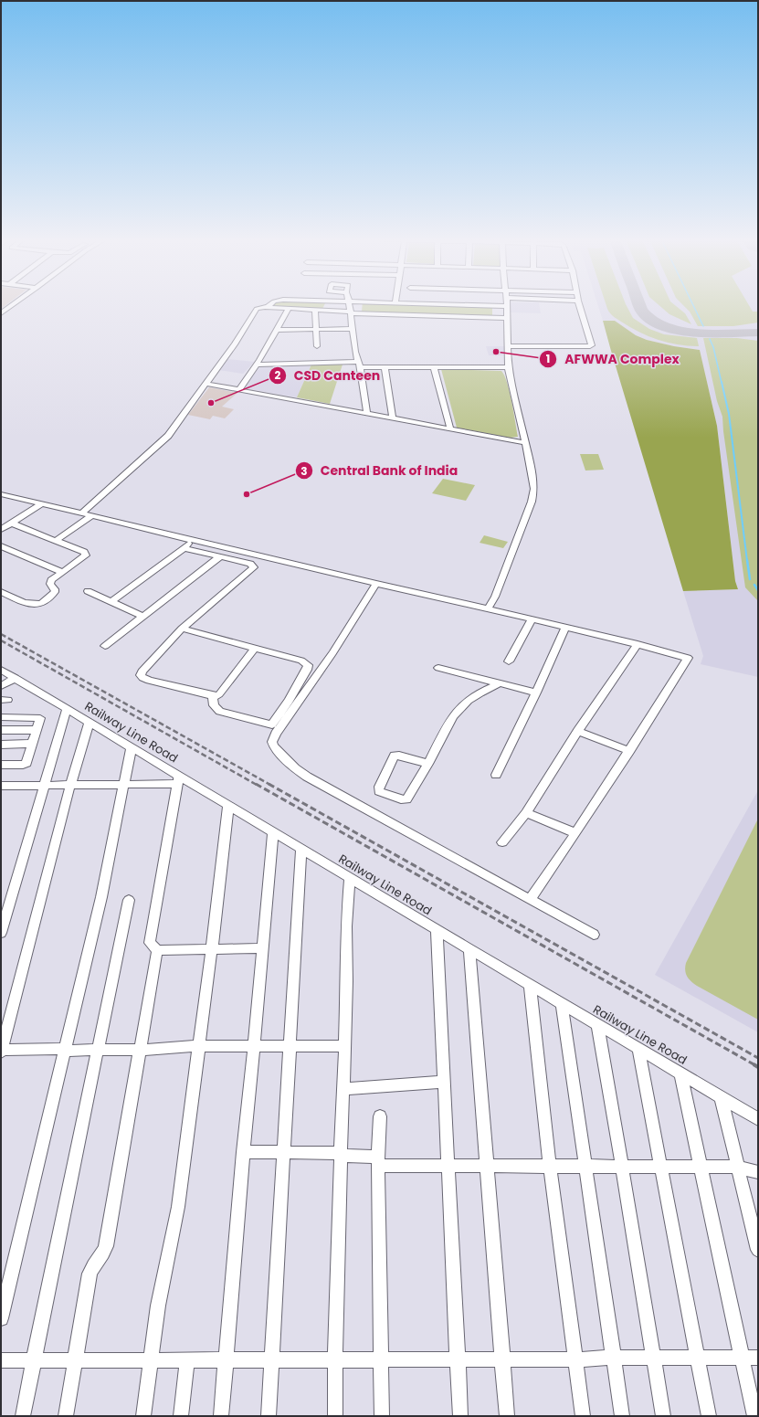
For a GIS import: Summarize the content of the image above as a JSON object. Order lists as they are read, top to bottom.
{
  "streets": {
    "street": ["Railway Line Road"]
  },
  "places": ["AFWWA Complex", "CSD Canteen", "Central Bank of India"]
}
